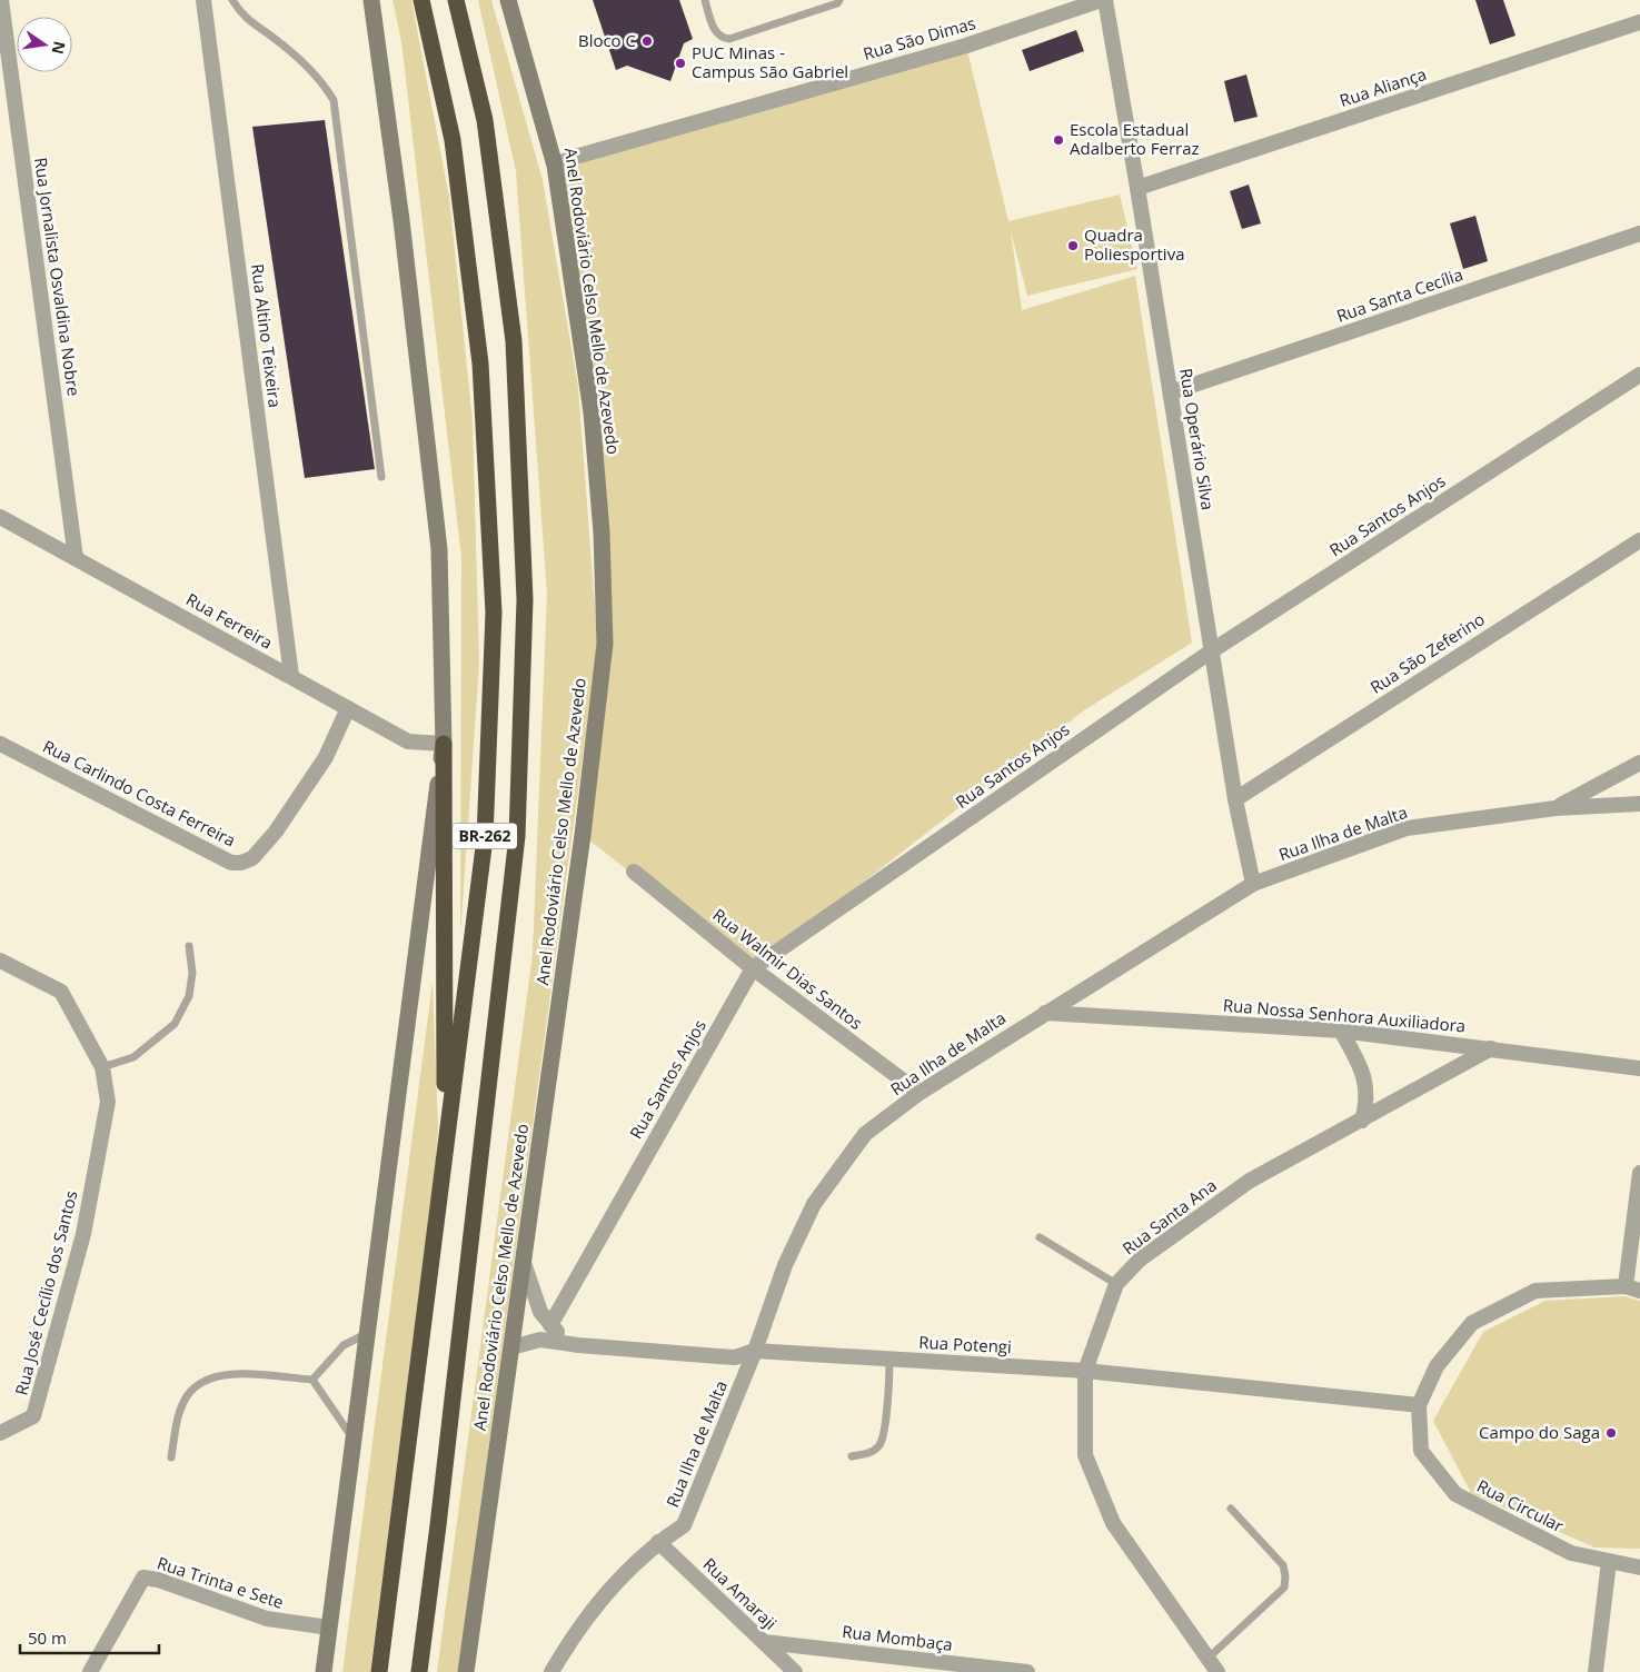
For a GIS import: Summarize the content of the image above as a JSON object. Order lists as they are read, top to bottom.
{
  "streets": {
    "highway": ["Anel Rodoviário Celso Mello de Azevedo", "BR-262"],
    "street": [
      "Rua São Dimas",
      "Rua Aliança",
      "Rua Jornalista Osvaldina Nobre",
      "Rua Santa Cecília",
      "Rua Altino Teixeira",
      "Rua Operário Silva",
      "Rua Santos Anjos",
      "Rua Ferreira",
      "Rua São Zeferino",
      "Rua Carlindo Costa Ferreira",
      "Rua Ilha de Malta",
      "Rua Walmir Dias Santos",
      "Rua Nossa Senhora Auxiliadora",
      "Rua Santa Ana",
      "Rua José Cecílio dos Santos",
      "Rua Potengi",
      "Rua Circular",
      "Rua Trinta e Sete",
      "Rua Amaraji",
      "Rua Mombaça"
    ]
  },
  "crossings": [
    ["Rua São Dimas", "Anel Rodoviário Celso Mello de Azevedo"],
    ["Rua Aliança", "Rua Operário Silva"],
    ["Rua Jornalista Osvaldina Nobre", "Rua Ferreira"],
    ["Rua Santa Cecília", "Rua Operário Silva"],
    ["Anel Rodoviário Celso Mello de Azevedo", "Rua Potengi"],
    ["Rua Altino Teixeira", "Rua Ferreira"],
    ["Rua Operário Silva", "Rua Santos Anjos"],
    ["Rua Operário Silva", "Rua São Zeferino"],
    ["Rua Operário Silva", "Rua Ilha de Malta"],
    ["Rua Santos Anjos", "Rua Walmir Dias Santos"],
    ["Rua Ferreira", "Rua Carlindo Costa Ferreira"],
    ["Rua Ilha de Malta", "Rua Walmir Dias Santos"],
    ["Rua Ilha de Malta", "Rua Nossa Senhora Auxiliadora"],
    ["Rua Ilha de Malta", "Rua Potengi"],
    ["Rua Ilha de Malta", "Rua Amaraji"],
    ["Rua Nossa Senhora Auxiliadora", "Rua Santa Ana"],
    ["Rua Santa Ana", "Rua Potengi"],
    ["Rua Potengi", "Rua Circular"],
    ["Rua Amaraji", "Rua Mombaça"]
  ],
  "places": [
    "Bloco C",
    "PUC Minas - Campus São Gabriel",
    "Escola Estadual Adalberto Ferraz",
    "Quadra Poliesportiva",
    "Campo do Saga"
  ],
  "scale_bar": "50 m",
  "north": "right"
}
